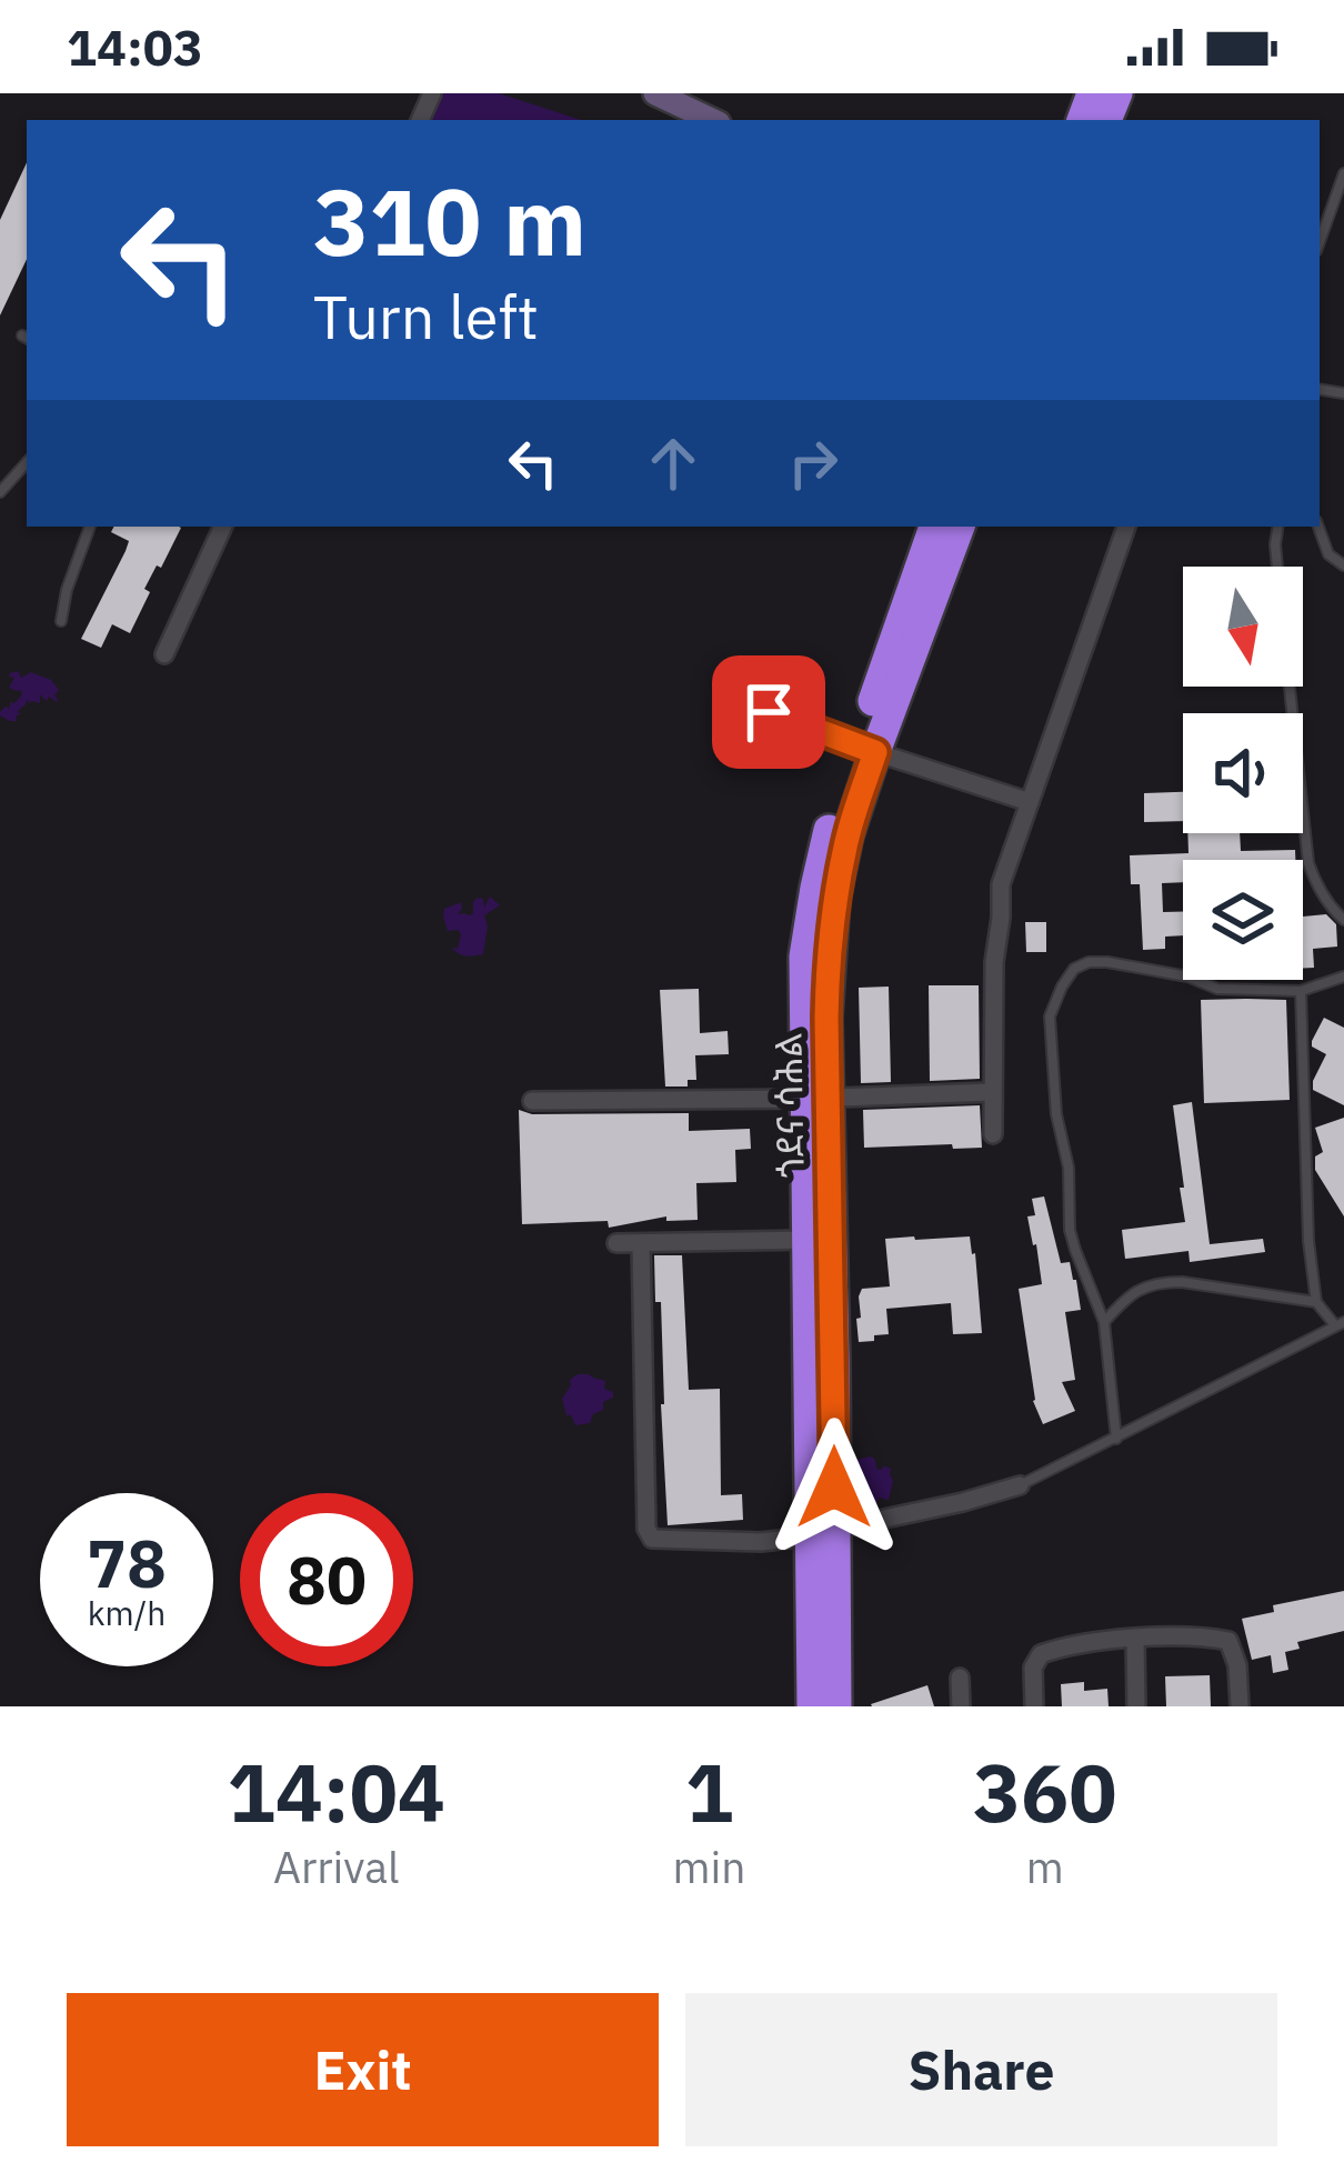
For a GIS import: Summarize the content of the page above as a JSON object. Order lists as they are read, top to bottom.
{
  "streets": {
    "highway": ["ጎደና ሳሕል"]
  },
  "north": "bottom",
  "page": {
    "status": "14:03",
    "turn": ["310 m", "Turn left"],
    "speed": "78 km/h",
    "limit": "80",
    "eta": [
      "14:04",
      "Arrival",
      "1",
      "min",
      "360",
      "m"
    ],
    "buttons": ["Exit", "Share"]
  }
}
